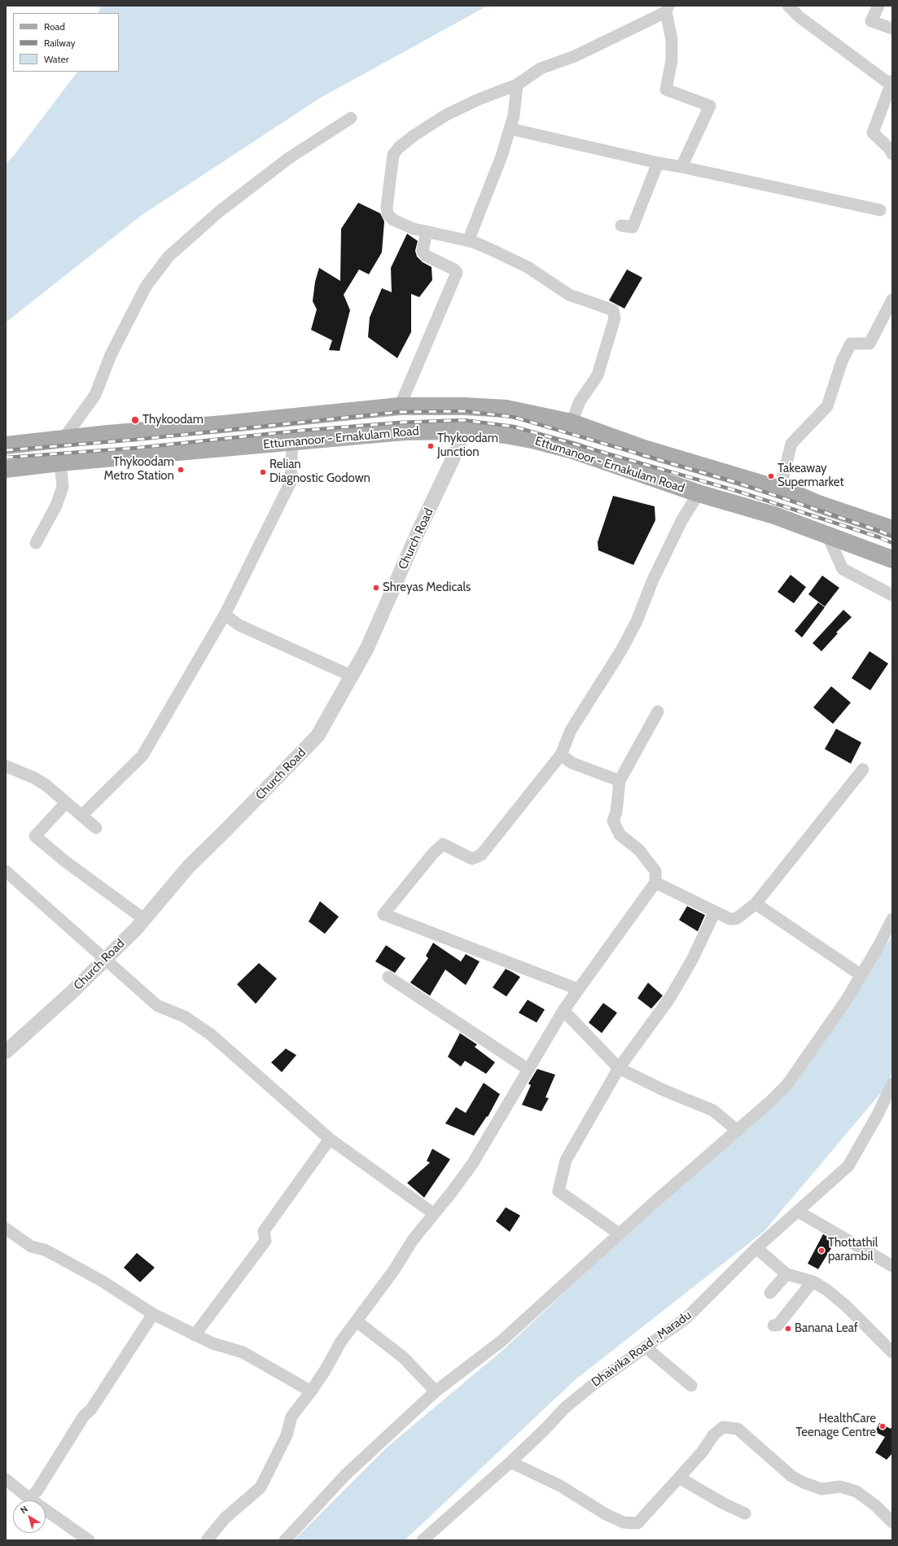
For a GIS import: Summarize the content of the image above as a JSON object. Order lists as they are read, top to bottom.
{
  "streets": {
    "main road": ["Ettumanoor - Ernakulam Road"],
    "street": ["Church Road", "Dhaivika Road , Maradu"]
  },
  "crossings": [
    ["Ettumanoor - Ernakulam Road", "Church Road"]
  ],
  "places": [
    "Thykoodam",
    "Thykoodam Junction",
    "Thykoodam Metro Station",
    "Relian Diagnostic Godown",
    "Takeaway Supermarket",
    "Shreyas Medicals",
    "Thottathil parambil",
    "Banana Leaf",
    "HealthCare Teenage Centre"
  ],
  "legend": ["Road", "Railway", "Water"],
  "north": "top left"
}
